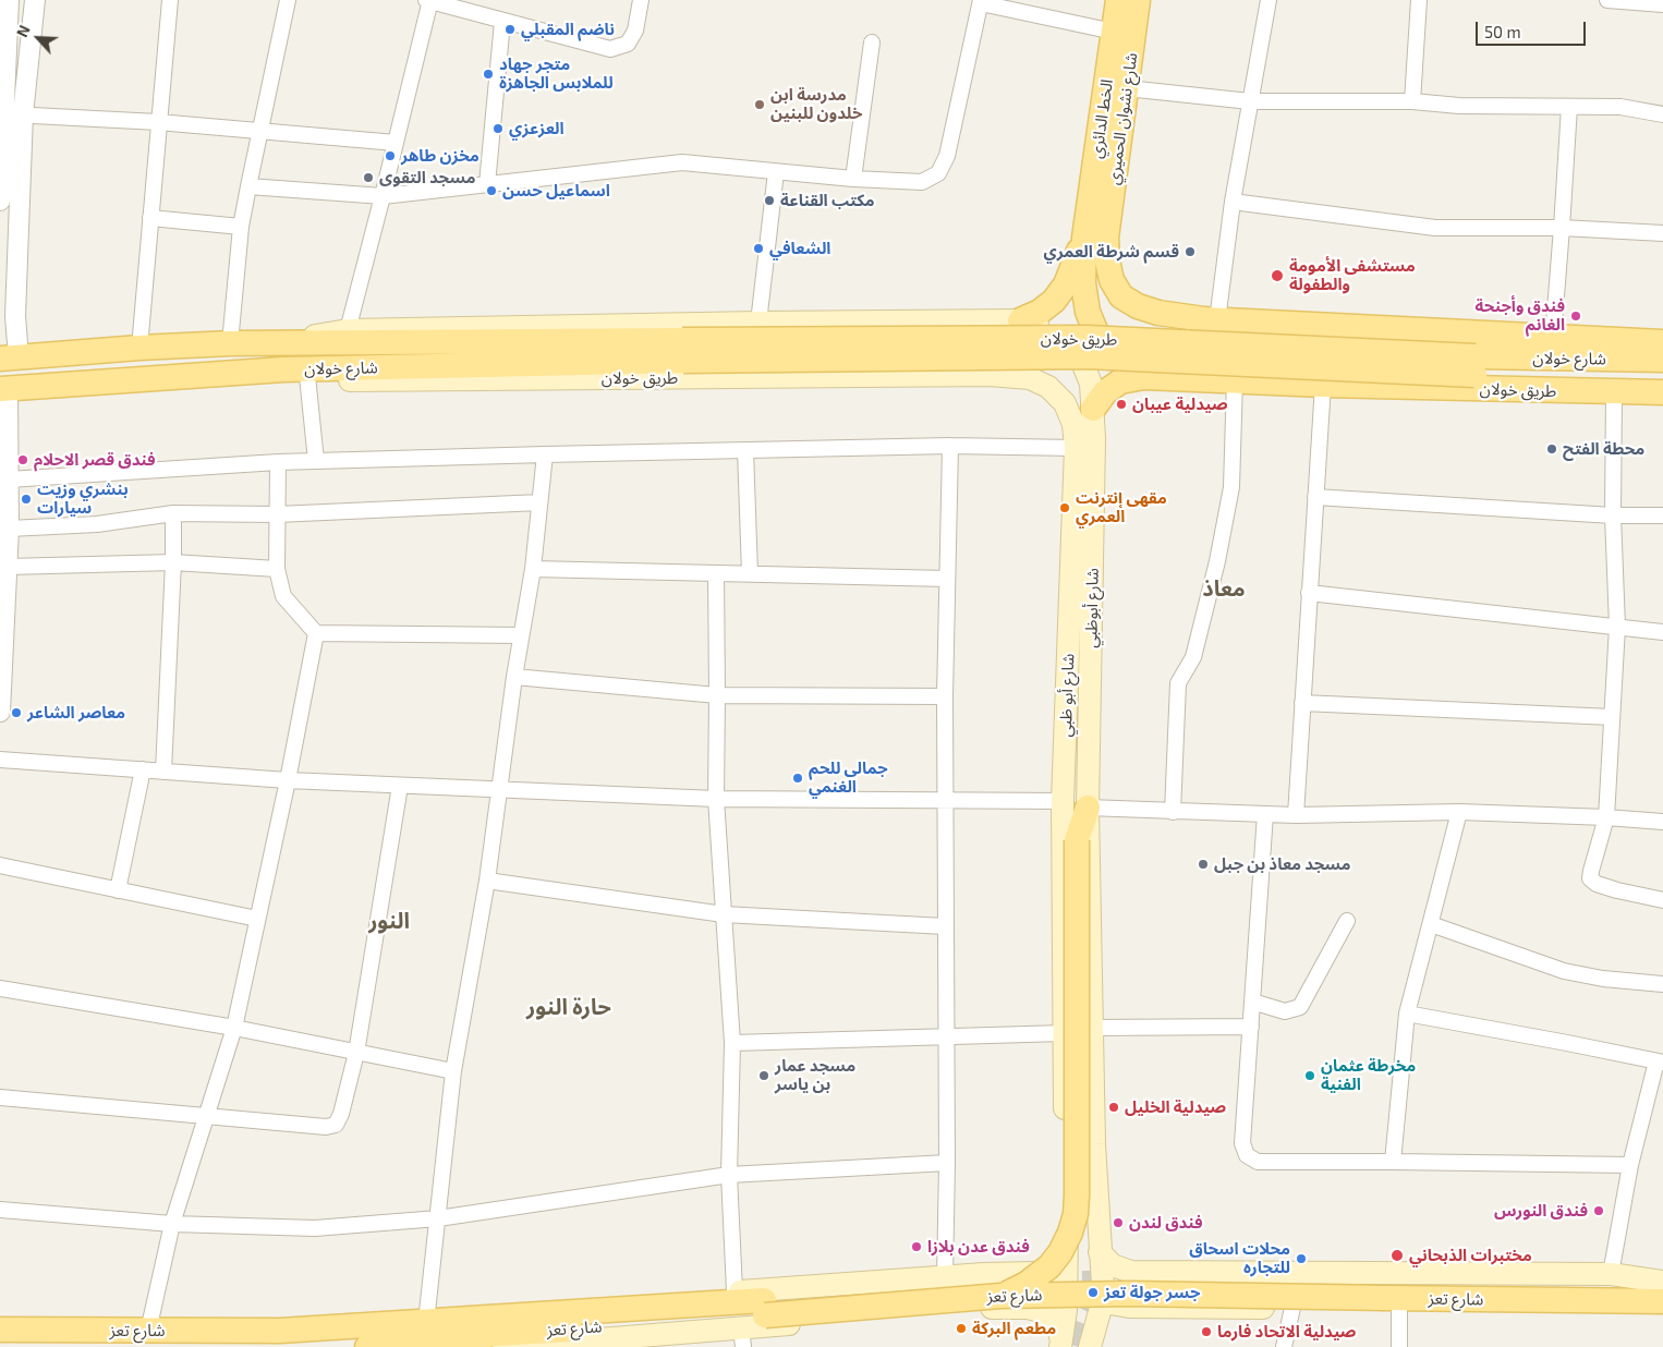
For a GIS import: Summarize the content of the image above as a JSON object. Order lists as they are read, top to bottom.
{
  "streets": {
    "main road": [
      "الخط الدائري",
      "شارع نشوان الحميري",
      "طريق خولان",
      "شارع خولان",
      "شارع أبوظبي",
      "شارع أبو ظبي",
      "شارع تعز"
    ]
  },
  "crossings": [
    ["الخط الدائري", "شارع نشوان الحميري"],
    ["طريق خولان", "شارع خولان"],
    ["طريق خولان", "شارع أبوظبي"],
    ["طريق خولان", "شارع أبو ظبي"],
    ["شارع أبوظبي", "شارع أبو ظبي"]
  ],
  "districts": ["معاذ", "النور", "حارة النور"],
  "places": [
    "ناضم المقبلي",
    "متجر جهاد للملابس الجاهزة",
    "مدرسة ابن خلدون للبنين",
    "العزعزي",
    "مخزن طاهر",
    "مسجد التقوى",
    "اسماعيل حسن",
    "مكتب القناعة",
    "الشعافي",
    "قسم شرطة العمري",
    "مستشفى الأمومة والطفولة",
    "فندق وأجنحة الغانم",
    "صيدلية عيبان",
    "محطة الفتح",
    "فندق قصر الاحلام",
    "بنشري وزيت سيارات",
    "مقهى إنترنت العمري",
    "معاصر الشاعر",
    "جمالي للحم الغنمي",
    "مسجد معاذ بن جبل",
    "مسجد عمار بن ياسر",
    "مخرطة عثمان الفنية",
    "صيدلية الخليل",
    "فندق النورس",
    "فندق لندن",
    "فندق عدن بلازا",
    "مختبرات الذبحاني",
    "محلات اسحاق للتجاره",
    "جسر جولة تعز",
    "مطعم البركة",
    "صيدلية الاتحاد فارما"
  ],
  "scale_bar": "50 m",
  "north": "top left"
}
